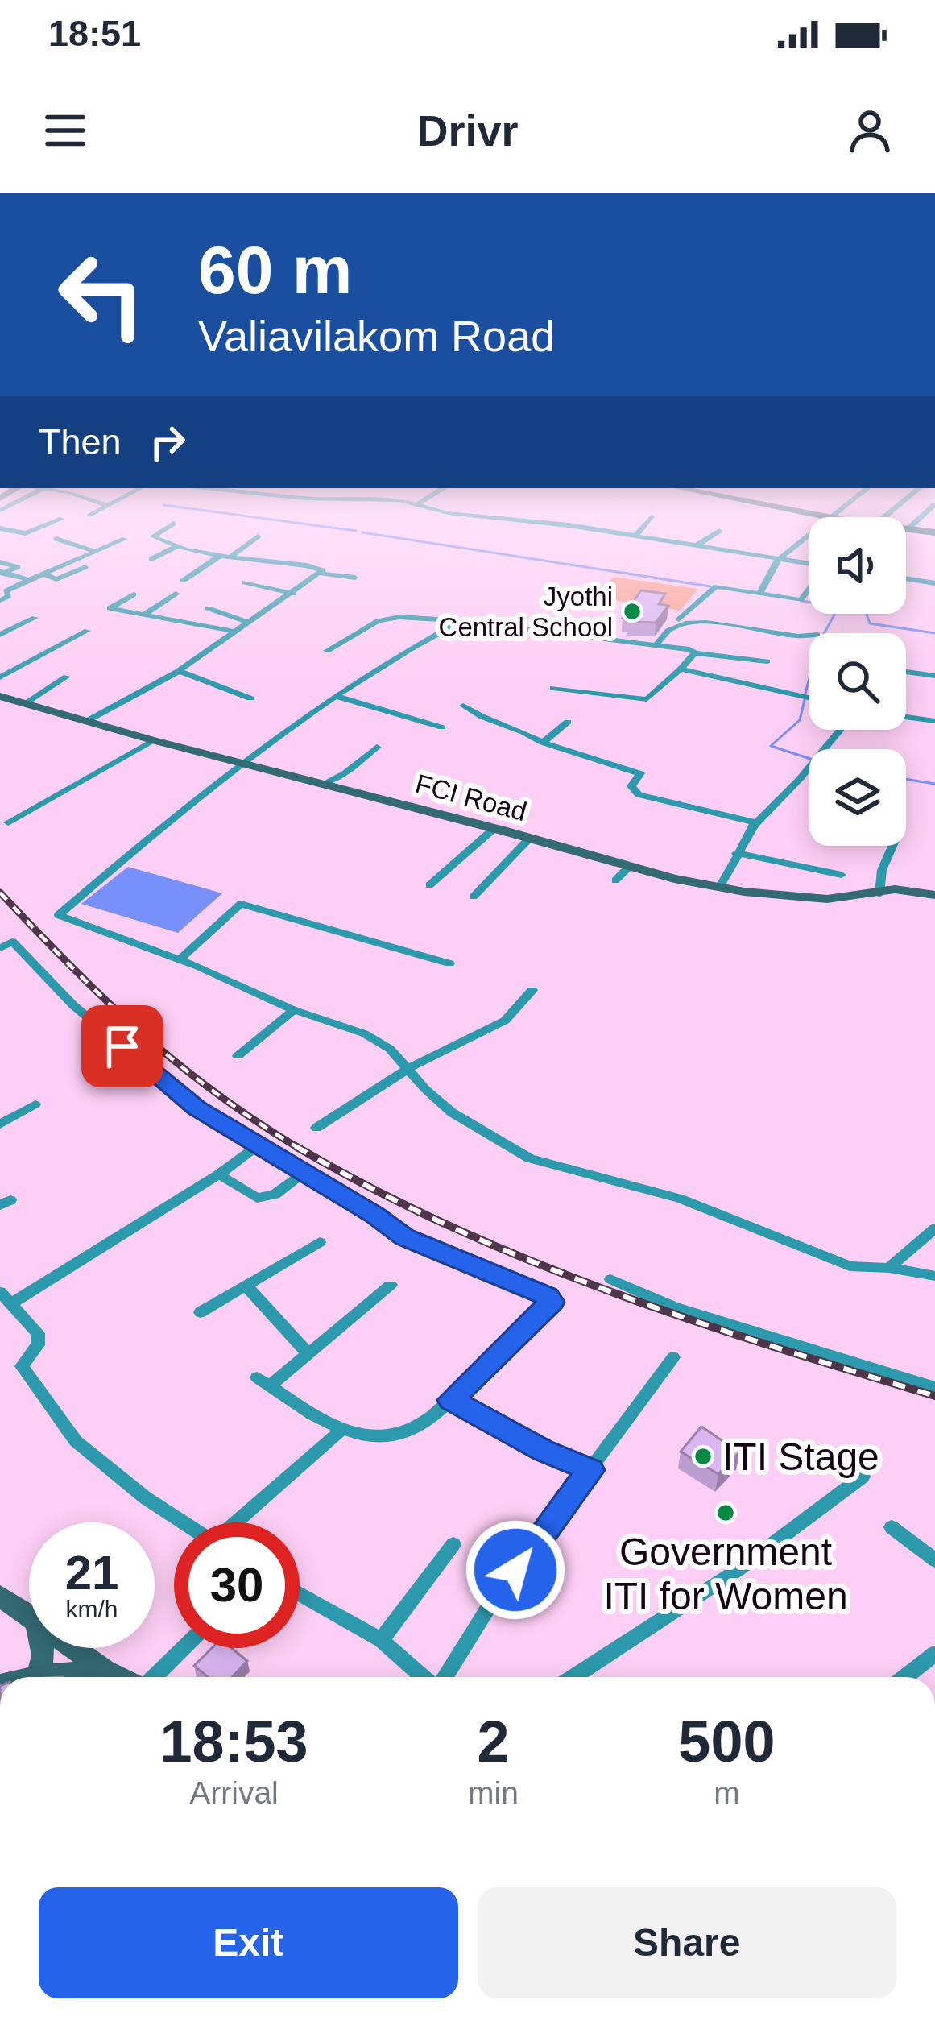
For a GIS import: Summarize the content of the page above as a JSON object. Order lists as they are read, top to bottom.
{
  "streets": {
    "street": ["FCI Road"]
  },
  "places": ["Jyothi Central School", "ITI Stage", "Government ITI for Women"],
  "page": {
    "status": "18:51",
    "header": "Drivr",
    "turn": ["60 m", "Valiavilakom Road"],
    "then": "Then",
    "speed": "21 km/h",
    "limit": "30",
    "eta": [
      "18:53",
      "Arrival",
      "2",
      "min",
      "500",
      "m"
    ],
    "buttons": ["Exit", "Share"]
  }
}
